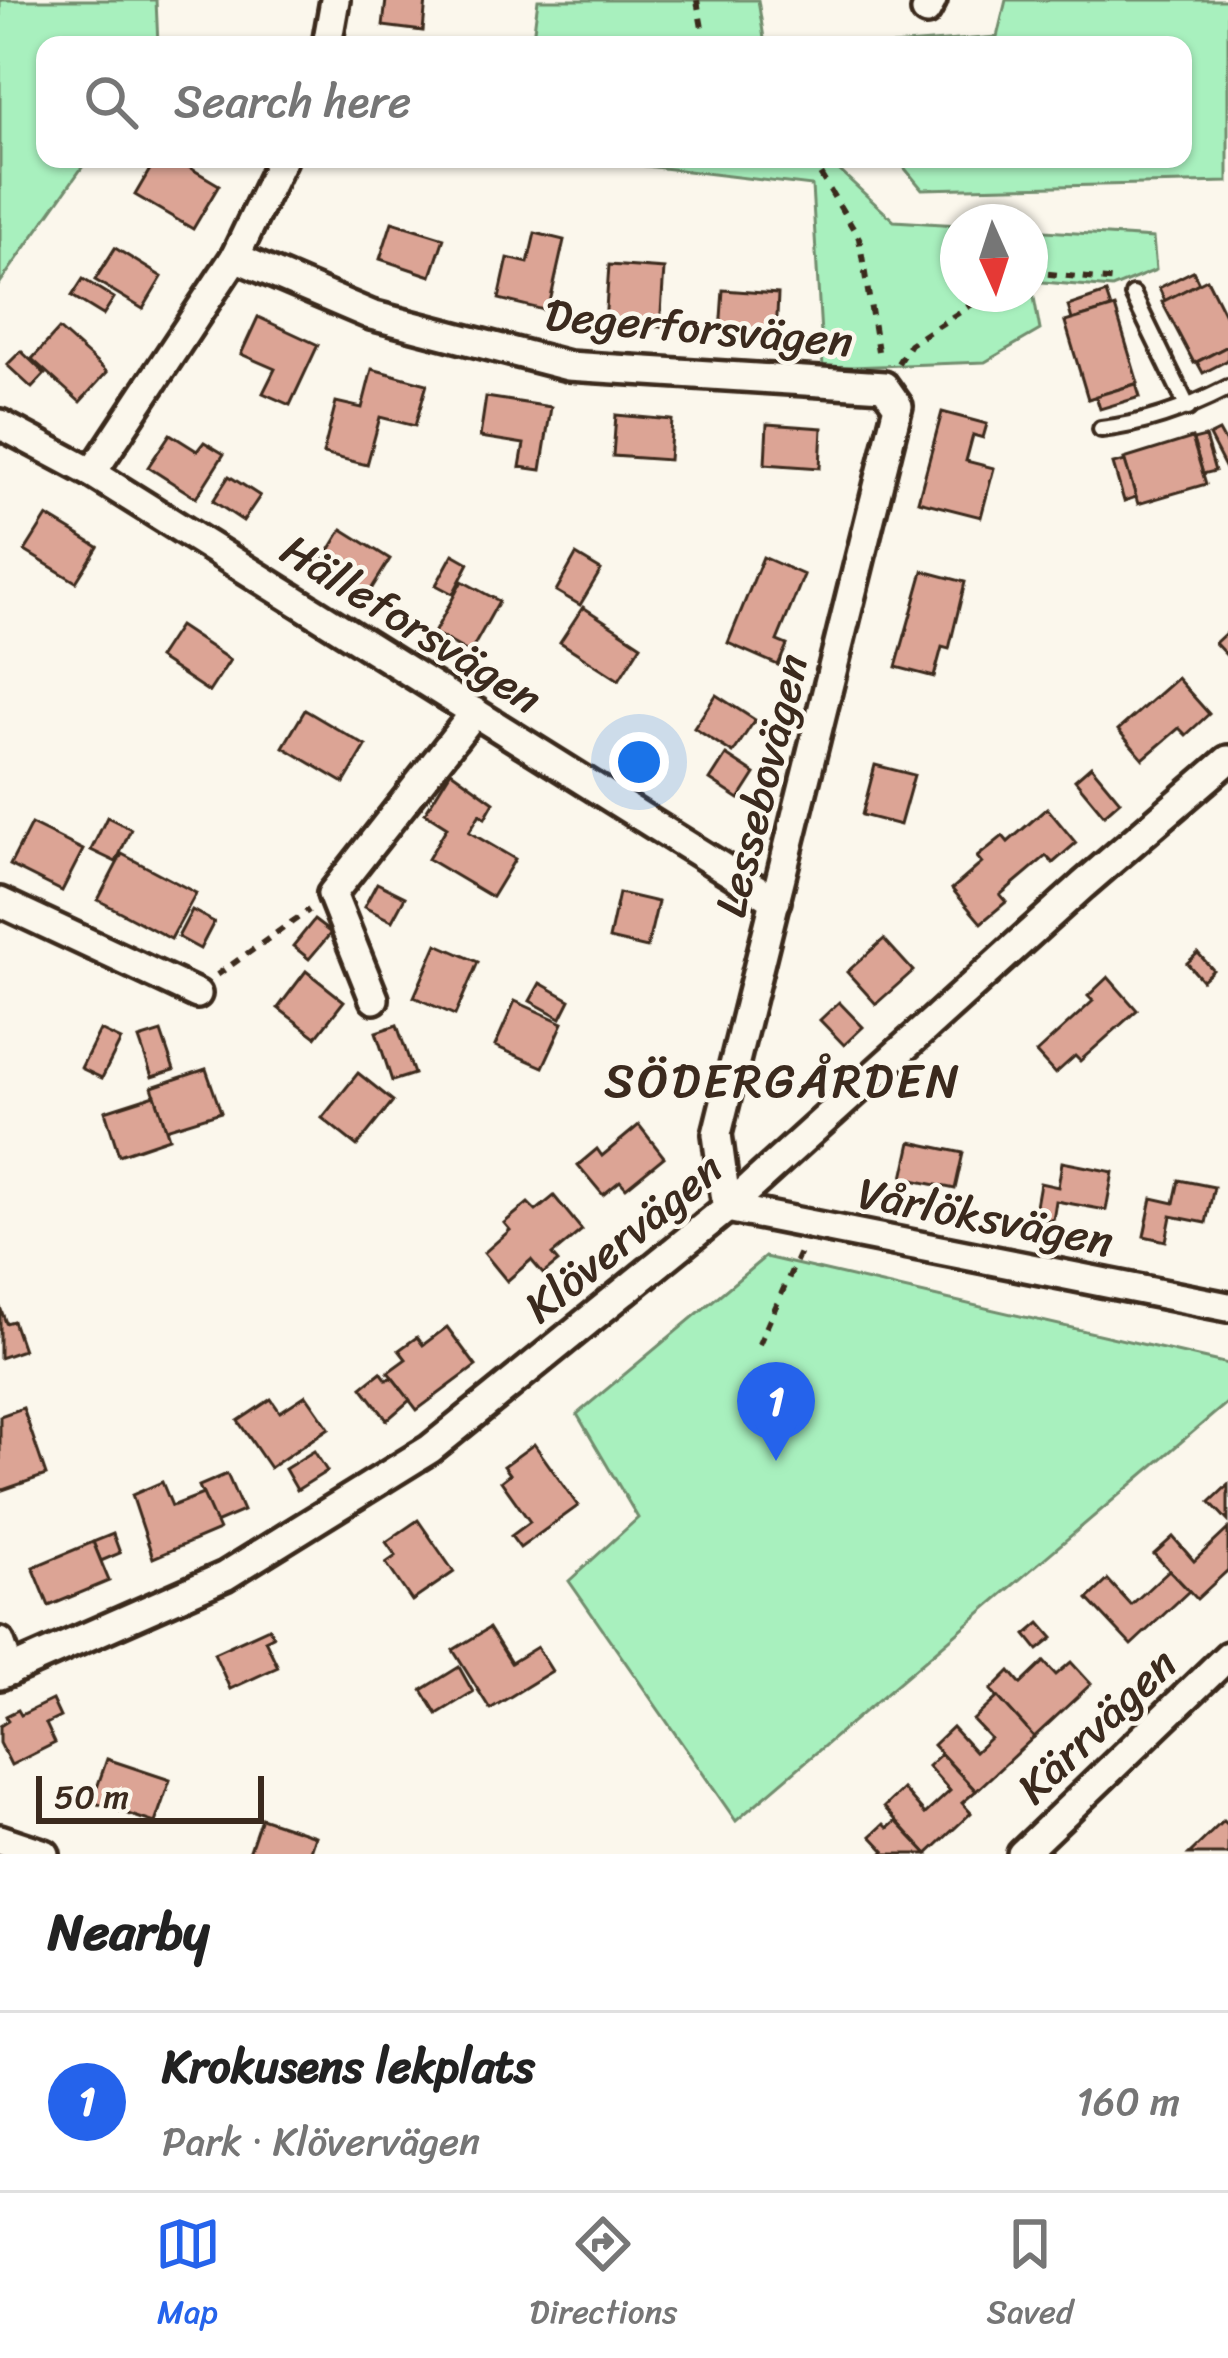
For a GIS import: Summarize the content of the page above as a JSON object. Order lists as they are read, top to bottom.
{
  "streets": {
    "street": [
      "Degerforsvägen",
      "Hälleforsvägen",
      "Lessebovägen",
      "Vårlöksvägen",
      "Klövervägen",
      "Kärrvägen"
    ]
  },
  "crossings": [
    ["Degerforsvägen", "Lessebovägen"],
    ["Hälleforsvägen", "Lessebovägen"],
    ["Lessebovägen", "Vårlöksvägen"],
    ["Lessebovägen", "Klövervägen"],
    ["Vårlöksvägen", "Klövervägen"]
  ],
  "districts": ["SÖDERGÅRDEN"],
  "scale_bar": "50 m",
  "north": "bottom",
  "page": {
    "search": "Search here",
    "pins": "1",
    "scale": "50 m",
    "heading": "Nearby",
    "list": [
      {
        "mark": "1",
        "name": "Krokusens lekplats",
        "note": "Park · Klövervägen",
        "value": "160 m"
      }
    ],
    "nav": ["Map", "Directions", "Saved"]
  }
}
